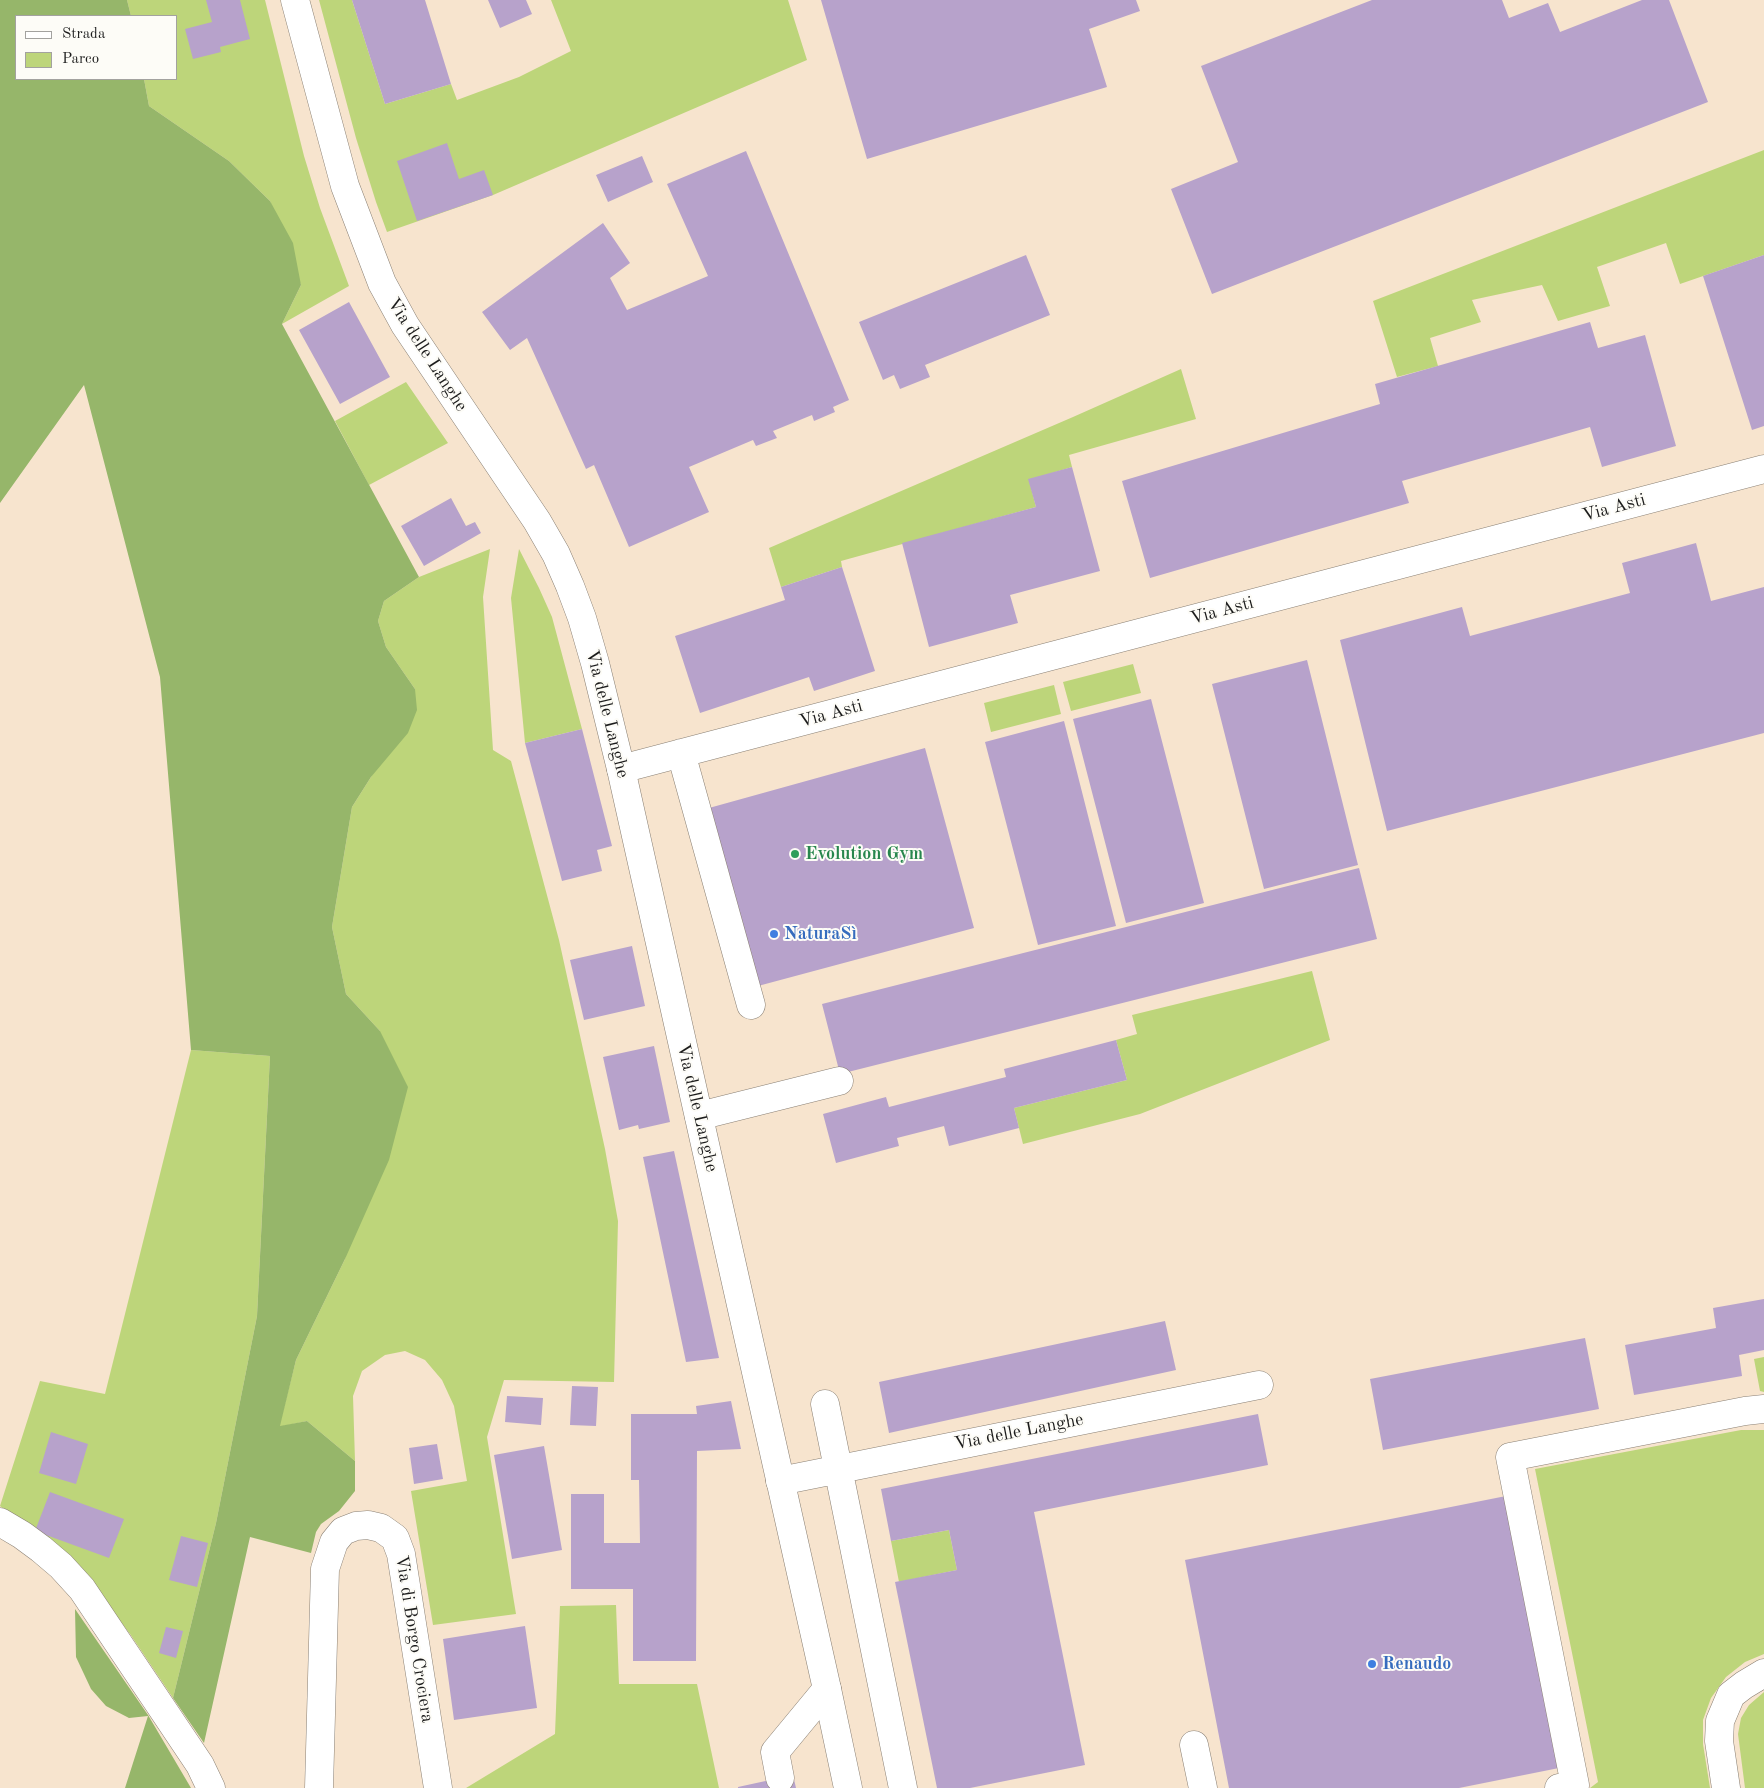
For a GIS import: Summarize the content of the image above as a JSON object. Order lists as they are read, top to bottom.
{
  "streets": {
    "street": ["Via delle Langhe", "Via Asti", "Via di Borgo Crociera"]
  },
  "crossings": [
    ["Via delle Langhe", "Via Asti"]
  ],
  "places": ["Evolution Gym", "NaturaSì", "Renaudo"],
  "legend": ["Strada", "Parco"]
}
